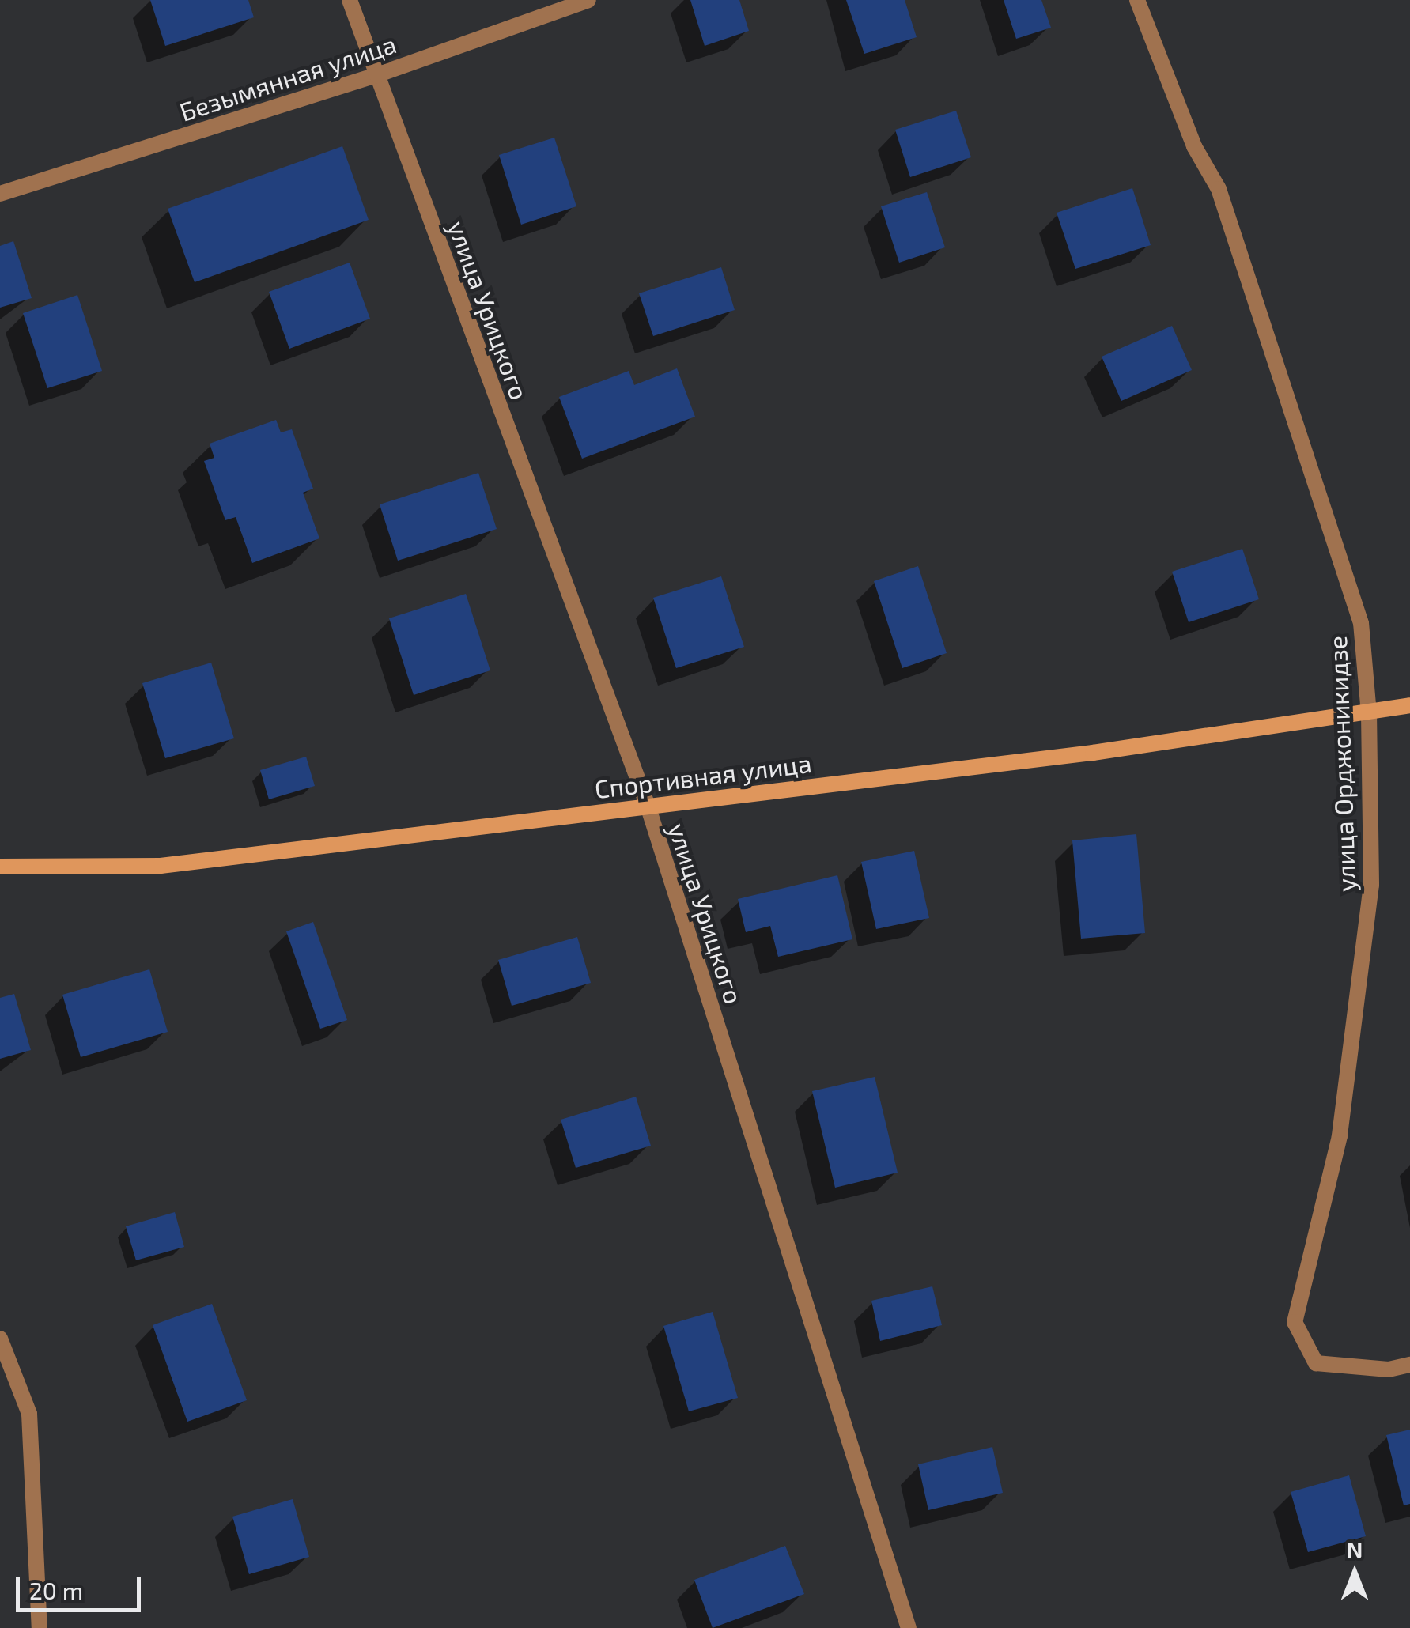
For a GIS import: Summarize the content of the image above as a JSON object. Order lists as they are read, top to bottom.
{
  "streets": {
    "street": [
      "Безымянная улица",
      "улица Урицкого",
      "улица Орджоникидзе",
      "Спортивная улица"
    ]
  },
  "crossings": [
    ["Безымянная улица", "улица Урицкого"],
    ["улица Урицкого", "Спортивная улица"],
    ["улица Орджоникидзе", "Спортивная улица"]
  ],
  "scale_bar": "20 m",
  "north": "top"
}
